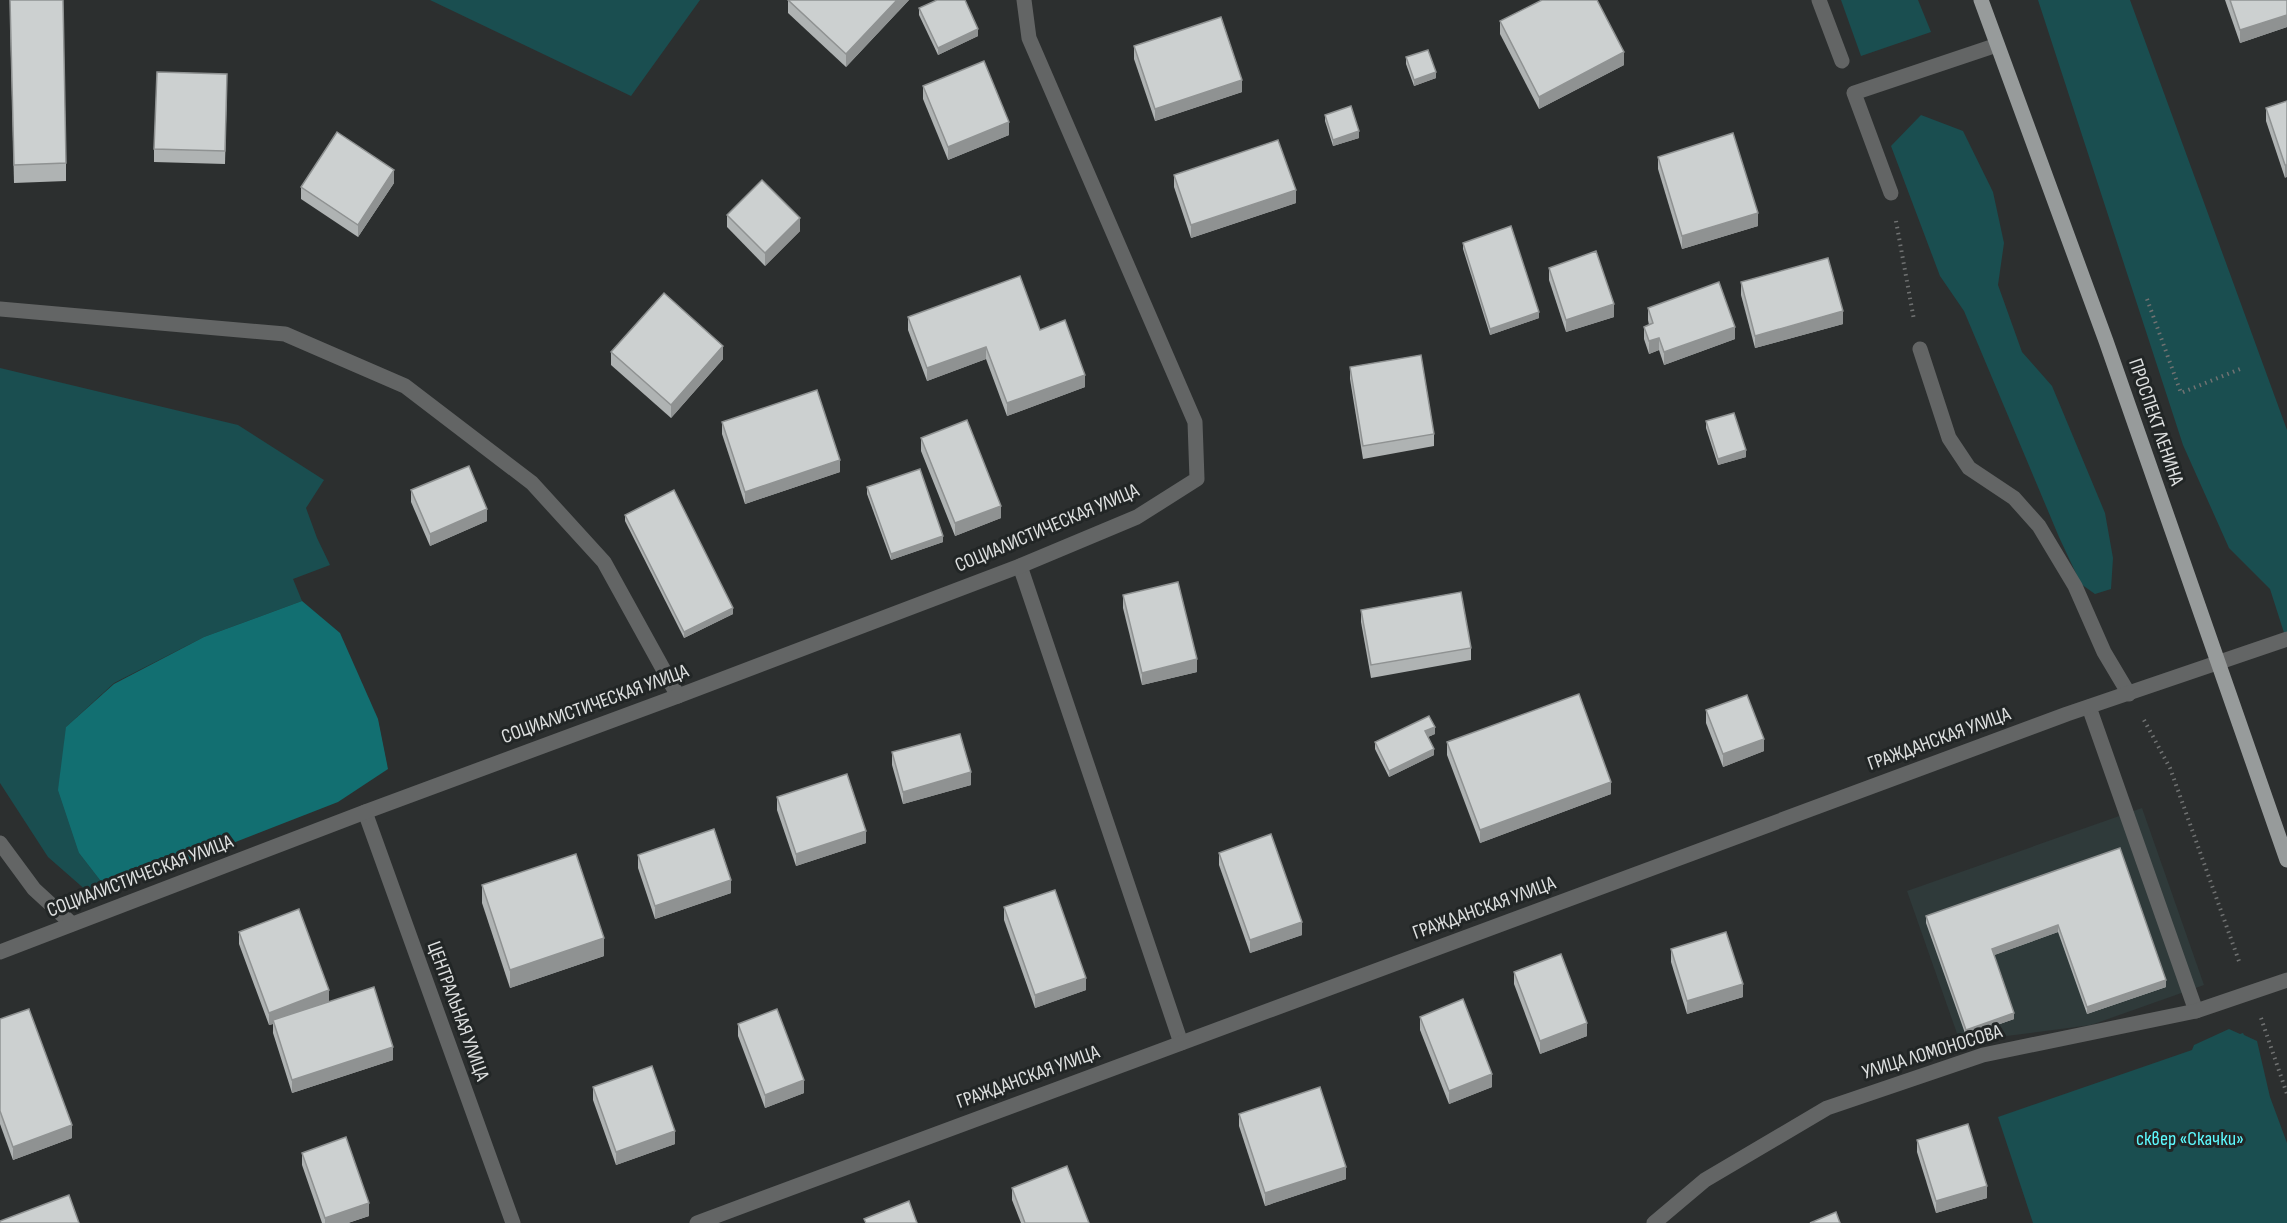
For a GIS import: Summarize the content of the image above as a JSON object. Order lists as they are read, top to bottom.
{
  "streets": {
    "main road": ["ПРОСПЕКТ ЛЕНИНА"],
    "street": [
      "СОЦИАЛИСТИЧЕСКАЯ УЛИЦА",
      "ГРАЖДАНСКАЯ УЛИЦА",
      "ЦЕНТРАЛЬНАЯ УЛИЦА",
      "УЛИЦА ЛОМОНОСОВА"
    ]
  },
  "crossings": [
    ["ПРОСПЕКТ ЛЕНИНА", "ГРАЖДАНСКАЯ УЛИЦА"],
    ["СОЦИАЛИСТИЧЕСКАЯ УЛИЦА", "ЦЕНТРАЛЬНАЯ УЛИЦА"]
  ],
  "parks": ["сквер «Скачки»"]
}
